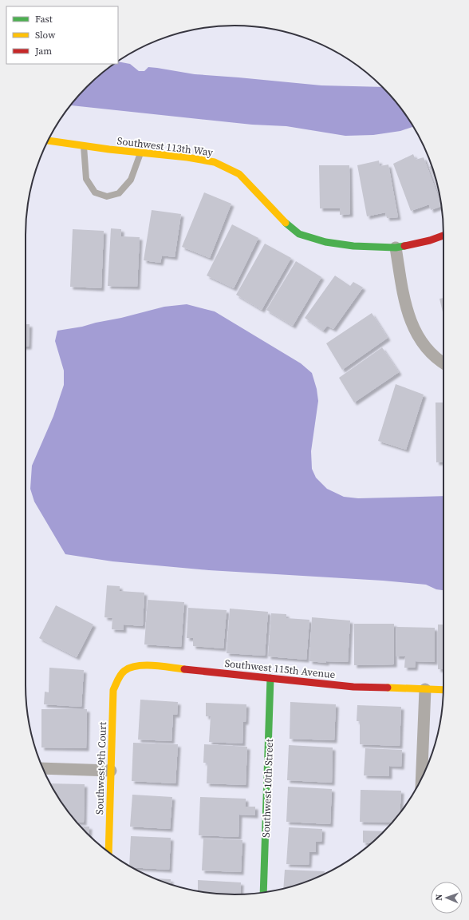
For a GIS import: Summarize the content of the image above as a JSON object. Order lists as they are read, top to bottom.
{
  "streets": {
    "street": [
      "Southwest 113th Way",
      "Southwest 115th Avenue",
      "Southwest 9th Court",
      "Southwest 10th Street"
    ]
  },
  "crossings": [
    ["Southwest 115th Avenue", "Southwest 9th Court"],
    ["Southwest 115th Avenue", "Southwest 10th Street"]
  ],
  "legend": ["Fast", "Slow", "Jam"],
  "north": "left"
}
